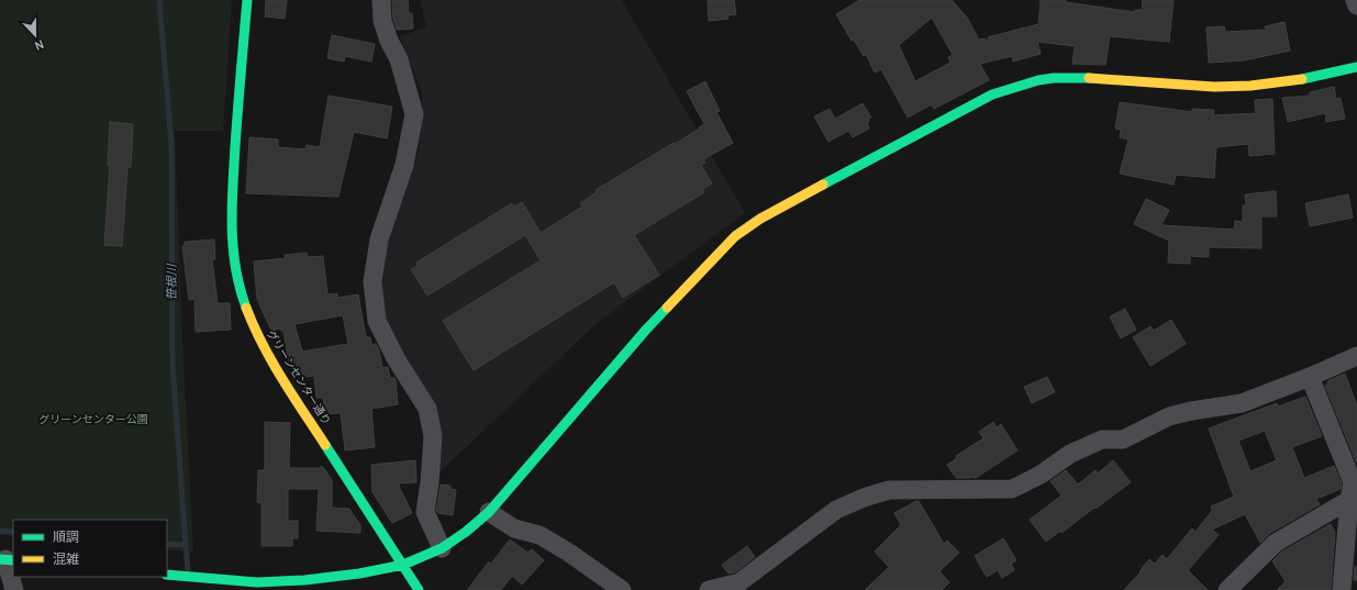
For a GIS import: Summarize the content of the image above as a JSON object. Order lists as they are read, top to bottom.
{
  "streets": {
    "street": ["グリーンセンター通り"]
  },
  "water": ["笹根川"],
  "parks": ["グリーンセンター公園"],
  "legend": ["順調", "混雑"],
  "north": "bottom"
}
